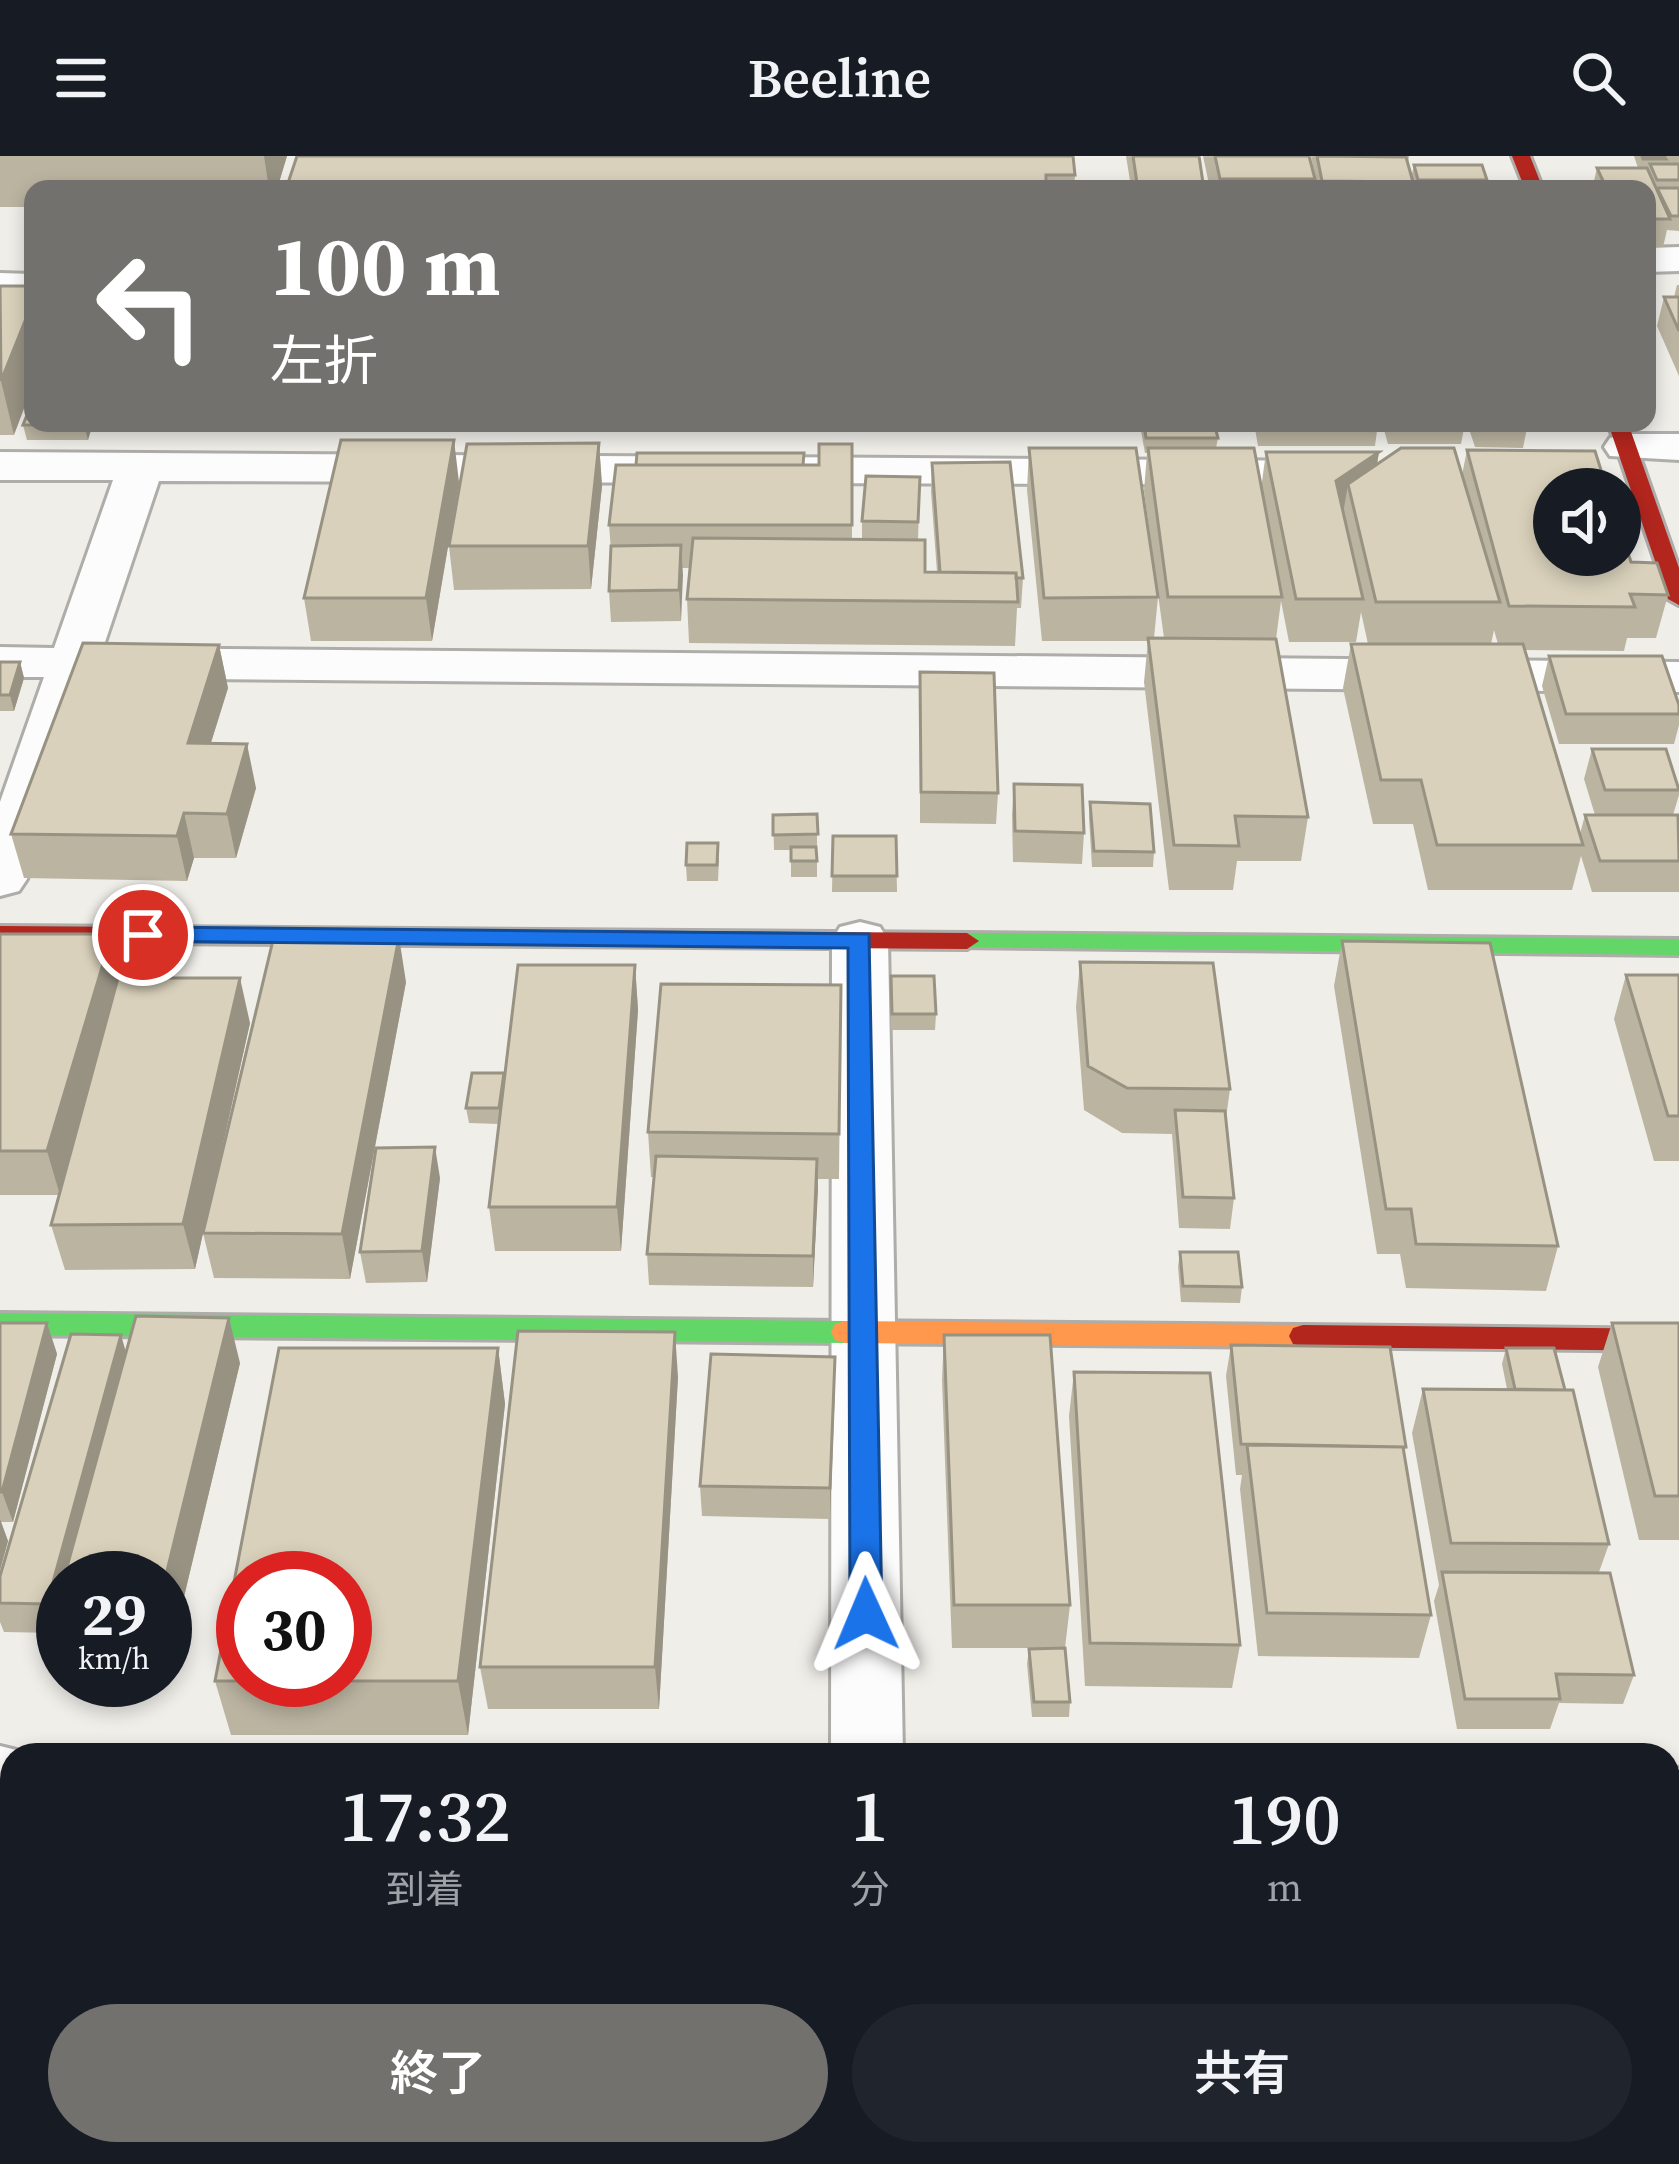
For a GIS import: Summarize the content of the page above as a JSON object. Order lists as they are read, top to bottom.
{
  "page": {
    "header": "Beeline",
    "turn": ["100 m", "左折"],
    "speed": "29 km/h",
    "limit": "30",
    "eta": [
      "17:32",
      "到着",
      "1",
      "分",
      "190",
      "m"
    ],
    "buttons": ["終了", "共有"]
  }
}
